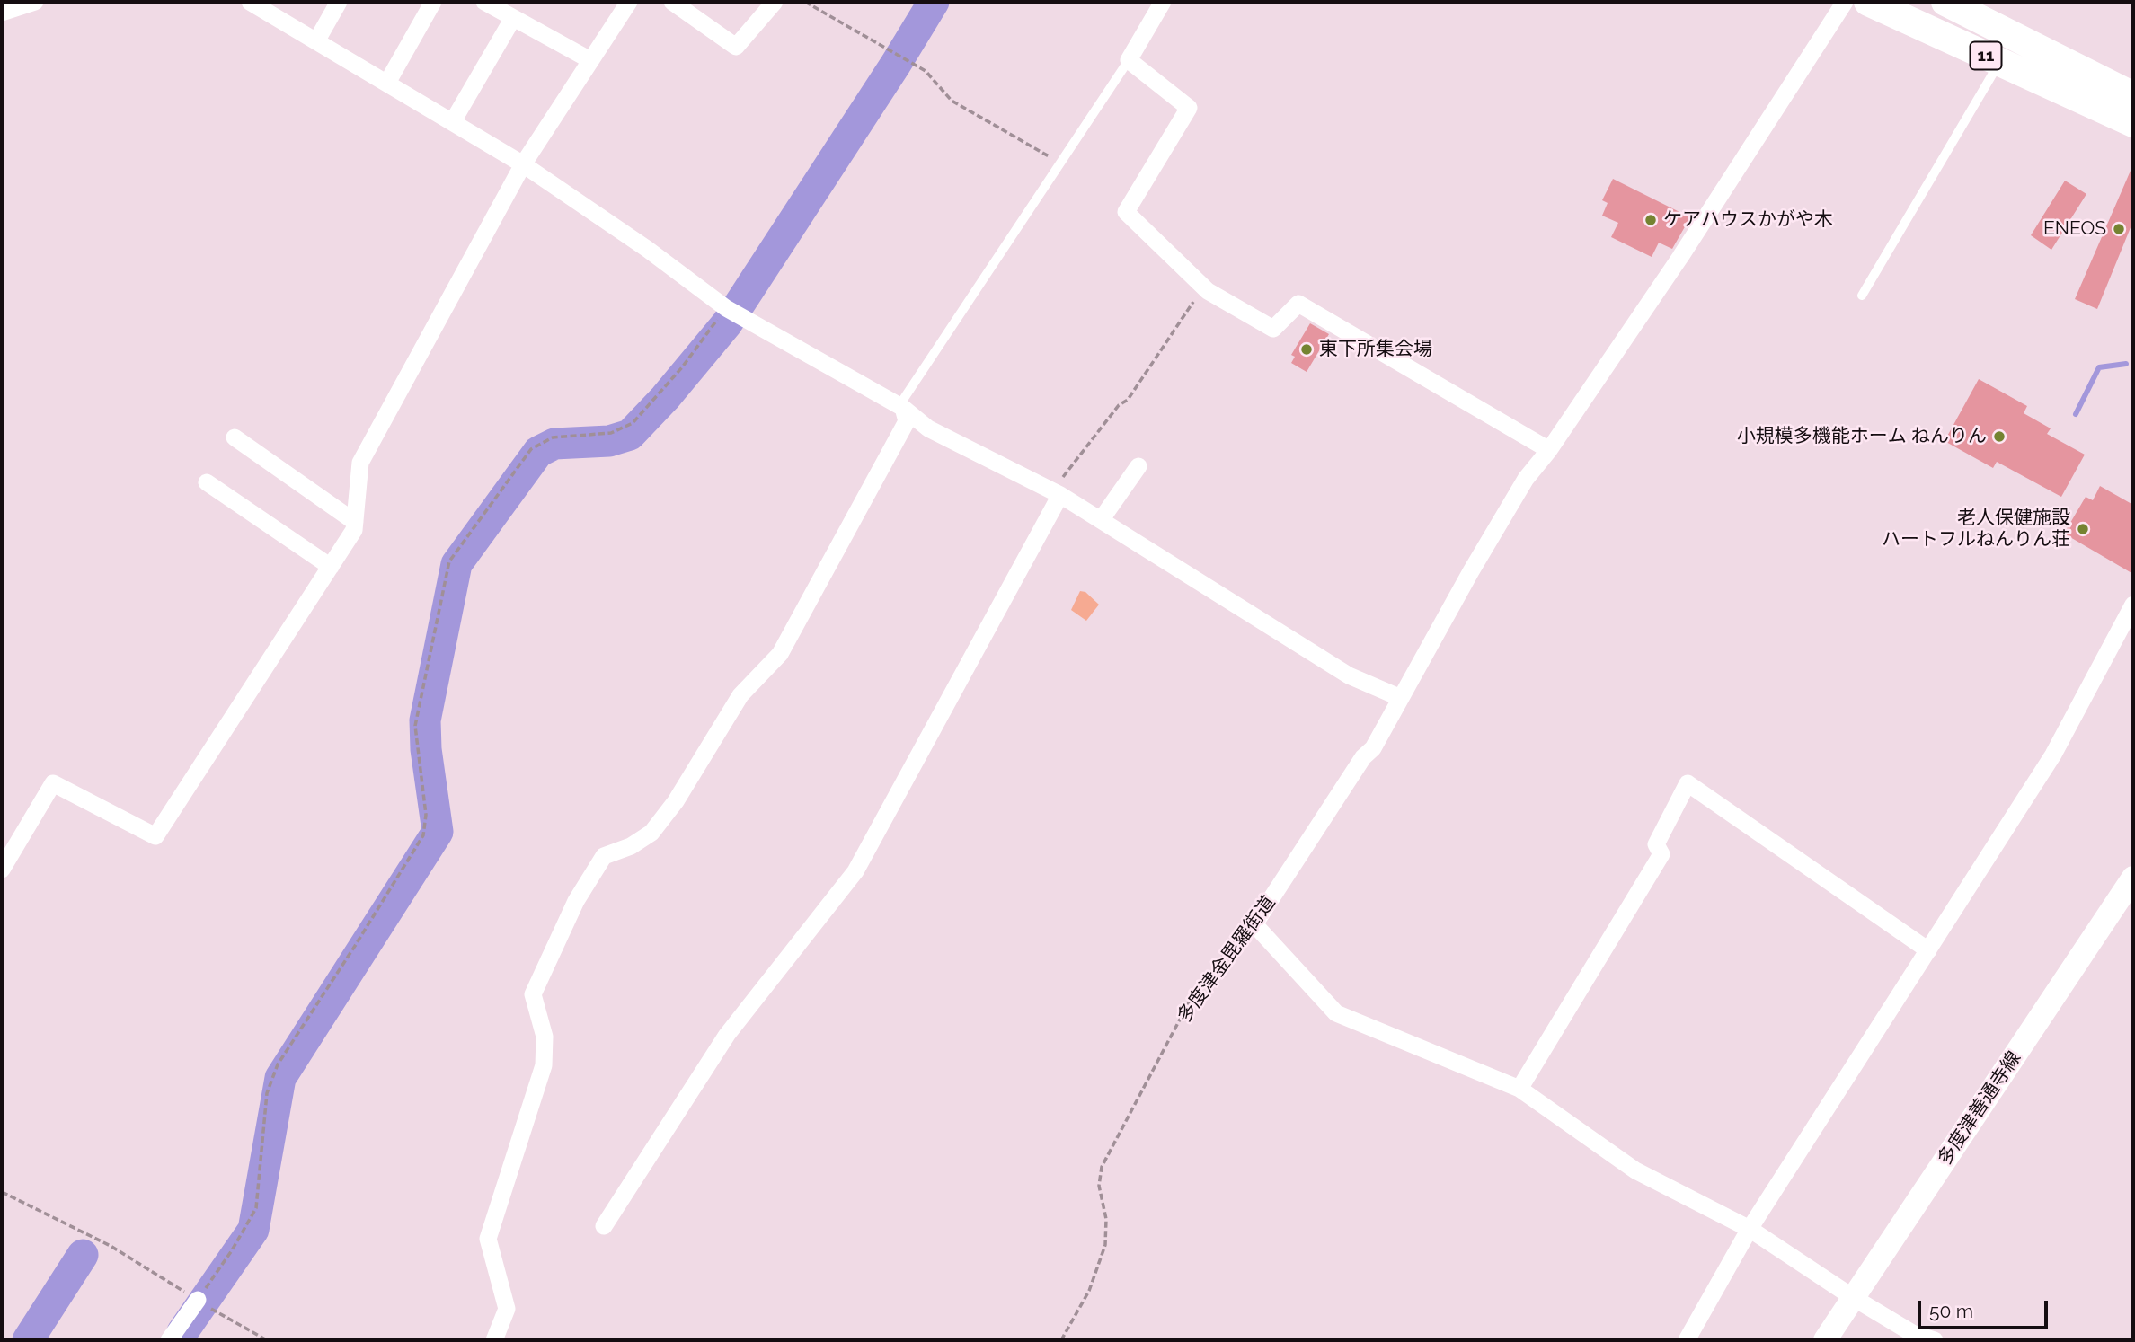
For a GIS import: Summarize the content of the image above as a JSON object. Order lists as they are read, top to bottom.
{
  "streets": {
    "highway": ["11"],
    "main road": ["多度津善通寺線"],
    "street": ["多度津金毘羅街道"]
  },
  "places": [
    "ケアハウスかがや木",
    "ENEOS",
    "東下所集会場",
    "小規模多機能ホーム ねんりん",
    "老人保健施設 ハートフルねんりん荘"
  ],
  "scale_bar": "50 m"
}
